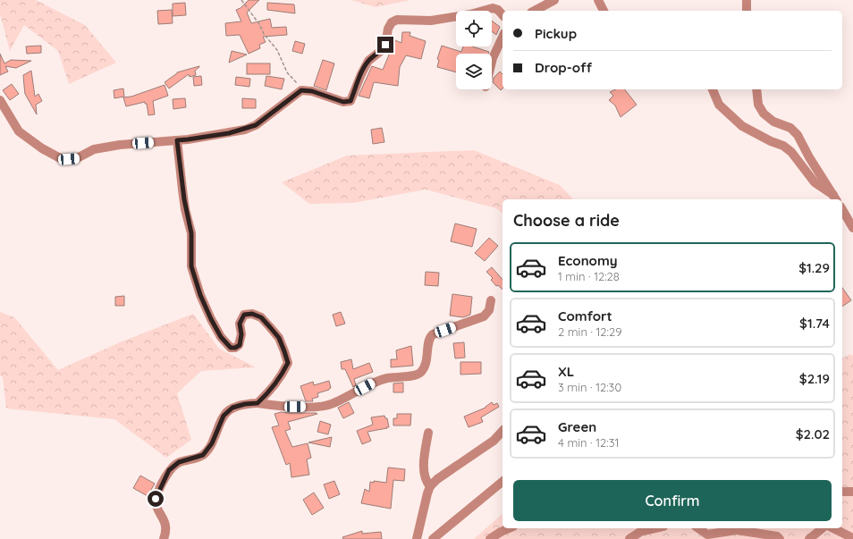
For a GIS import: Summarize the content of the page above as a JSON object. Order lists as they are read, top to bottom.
{
  "page": {
    "banner": ["Pickup", "Drop-off"],
    "heading": "Choose a ride",
    "list": [
      {
        "name": "Economy",
        "note": "1 min · 12:28",
        "value": "$1.29"
      },
      {
        "name": "Comfort",
        "note": "2 min · 12:29",
        "value": "$1.74"
      },
      {
        "name": "XL",
        "note": "3 min · 12:30",
        "value": "$2.19"
      },
      {
        "name": "Green",
        "note": "4 min · 12:31",
        "value": "$2.02"
      }
    ],
    "buttons": "Confirm"
  }
}
